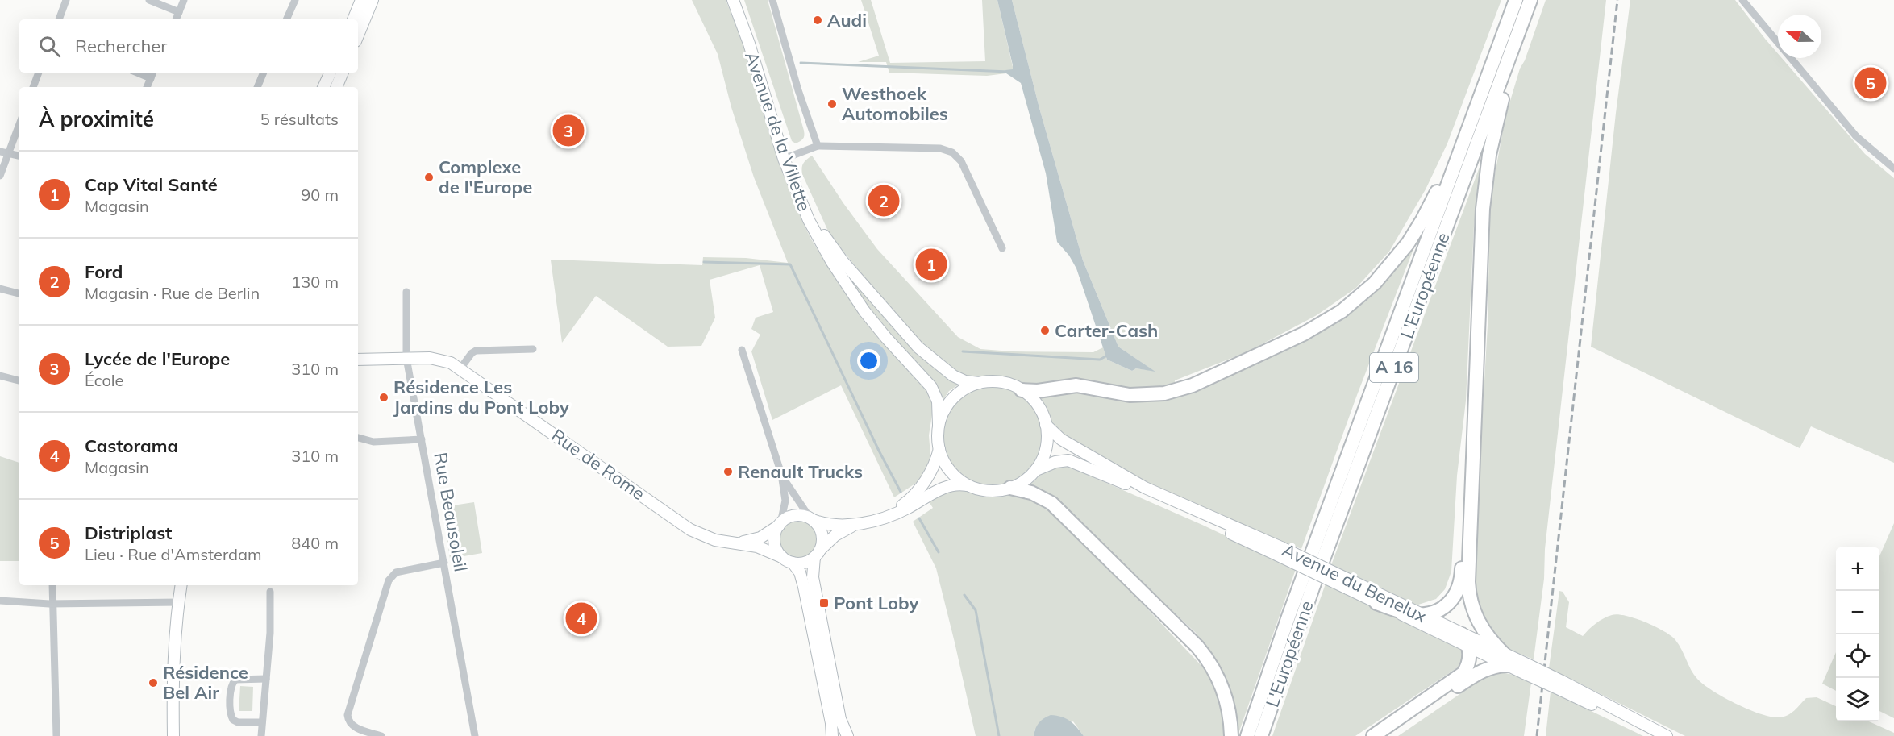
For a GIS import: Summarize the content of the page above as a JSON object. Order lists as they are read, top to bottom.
{
  "streets": {
    "highway": ["L'Européenne", "A 16"],
    "main road": ["Avenue de la Villette", "Rue de Rome", "Avenue du Benelux"],
    "street": ["Rue Beausoleil"]
  },
  "crossings": [
    ["Avenue de la Villette", "Avenue du Benelux"],
    ["Rue de Rome", "Rue Beausoleil"]
  ],
  "places": {
    "other": [
      "Audi",
      "Westhoek Automobiles",
      "Complexe de l'Europe",
      "Carter-Cash",
      "Résidence Les Jardins du Pont Loby",
      "Renault Trucks",
      "Résidence Bel Air"
    ],
    "transit": ["Pont Loby"]
  },
  "north": "left",
  "page": {
    "search": "Rechercher",
    "pins": [
      "5",
      "3",
      "2",
      "1",
      "4"
    ],
    "heading": ["À proximité", "5 résultats"],
    "list": [
      {
        "mark": "1",
        "name": "Cap Vital Santé",
        "note": "Magasin",
        "value": "90 m"
      },
      {
        "mark": "2",
        "name": "Ford",
        "note": "Magasin · Rue de Berlin",
        "value": "130 m"
      },
      {
        "mark": "3",
        "name": "Lycée de l'Europe",
        "note": "École",
        "value": "310 m"
      },
      {
        "mark": "4",
        "name": "Castorama",
        "note": "Magasin",
        "value": "310 m"
      },
      {
        "mark": "5",
        "name": "Distriplast",
        "note": "Lieu · Rue d'Amsterdam",
        "value": "840 m"
      }
    ],
    "map_buttons": ["+", "−"]
  }
}
